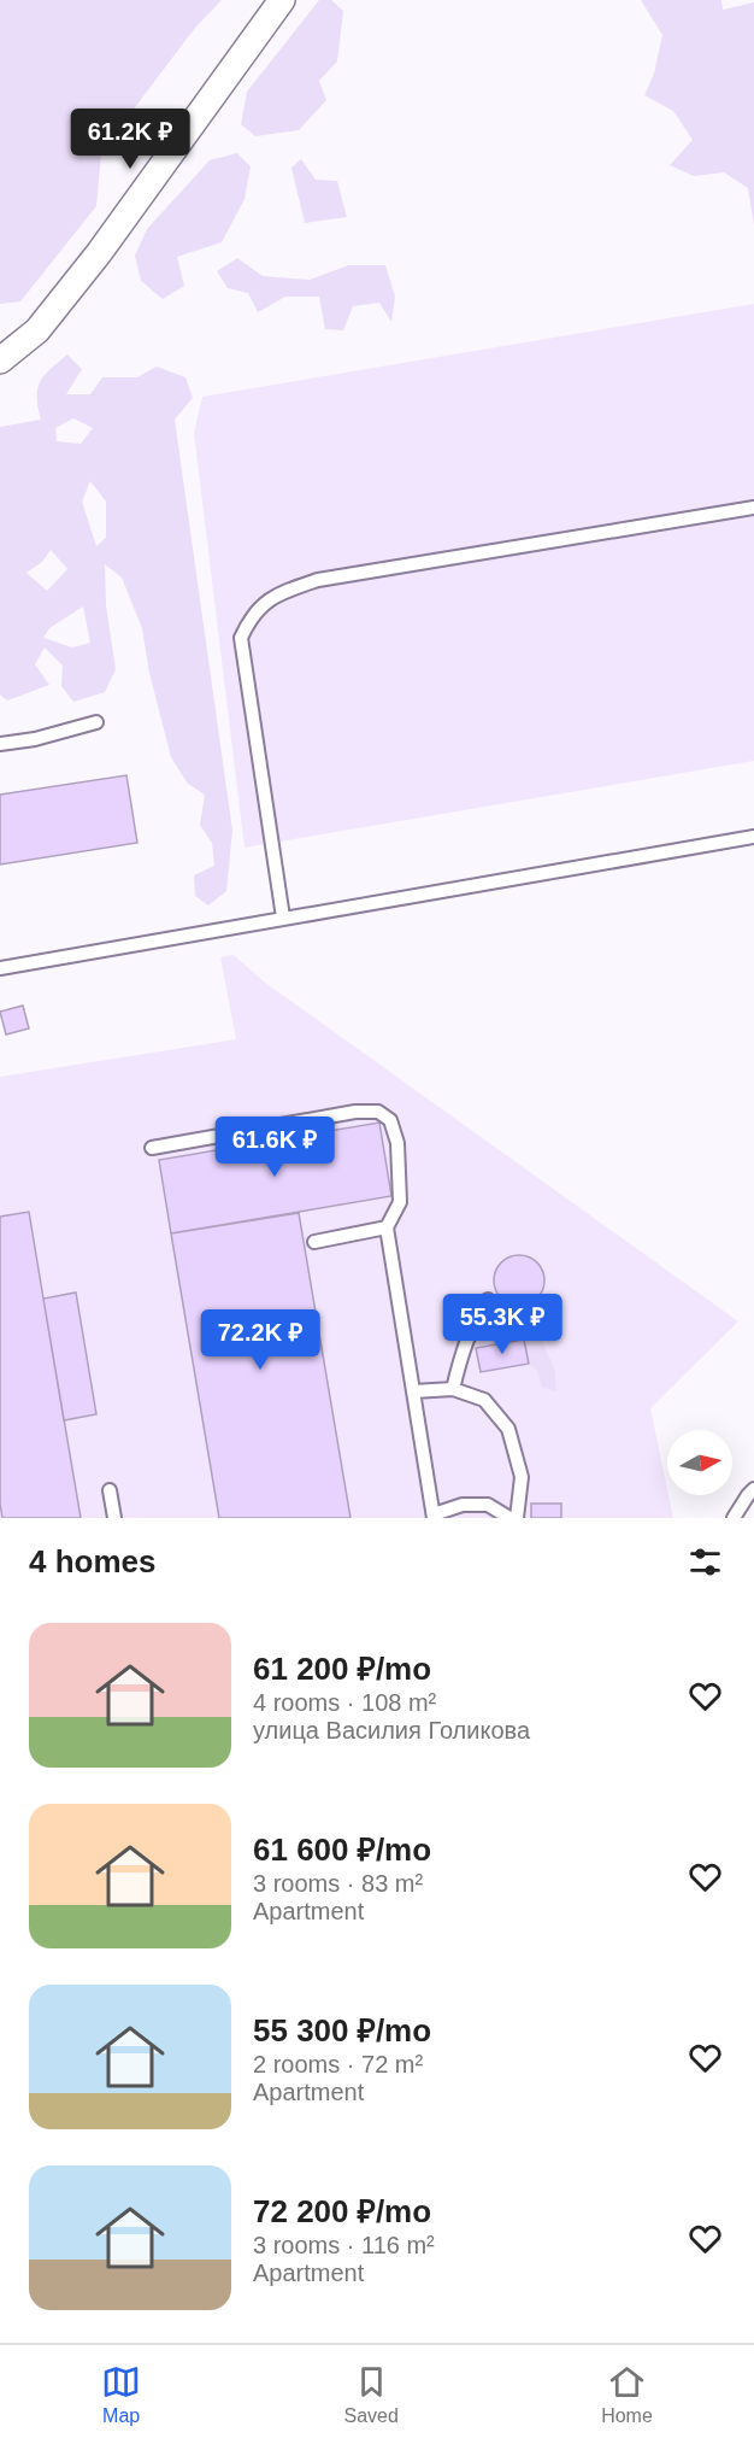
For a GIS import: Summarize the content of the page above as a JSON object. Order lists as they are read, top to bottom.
{
  "north": "right",
  "page": {
    "price": [
      "61.2K ₽",
      "61.6K ₽",
      "55.3K ₽",
      "72.2K ₽"
    ],
    "heading": "4 homes",
    "list": [
      {
        "name": "61 200 ₽/mo",
        "note": "4 rooms · 108 m² · улица Василия Голикова"
      },
      {
        "name": "61 600 ₽/mo",
        "note": "3 rooms · 83 m² · Apartment"
      },
      {
        "name": "55 300 ₽/mo",
        "note": "2 rooms · 72 m² · Apartment"
      },
      {
        "name": "72 200 ₽/mo",
        "note": "3 rooms · 116 m² · Apartment"
      }
    ],
    "tabs": ["Map", "Saved", "Home"]
  }
}
